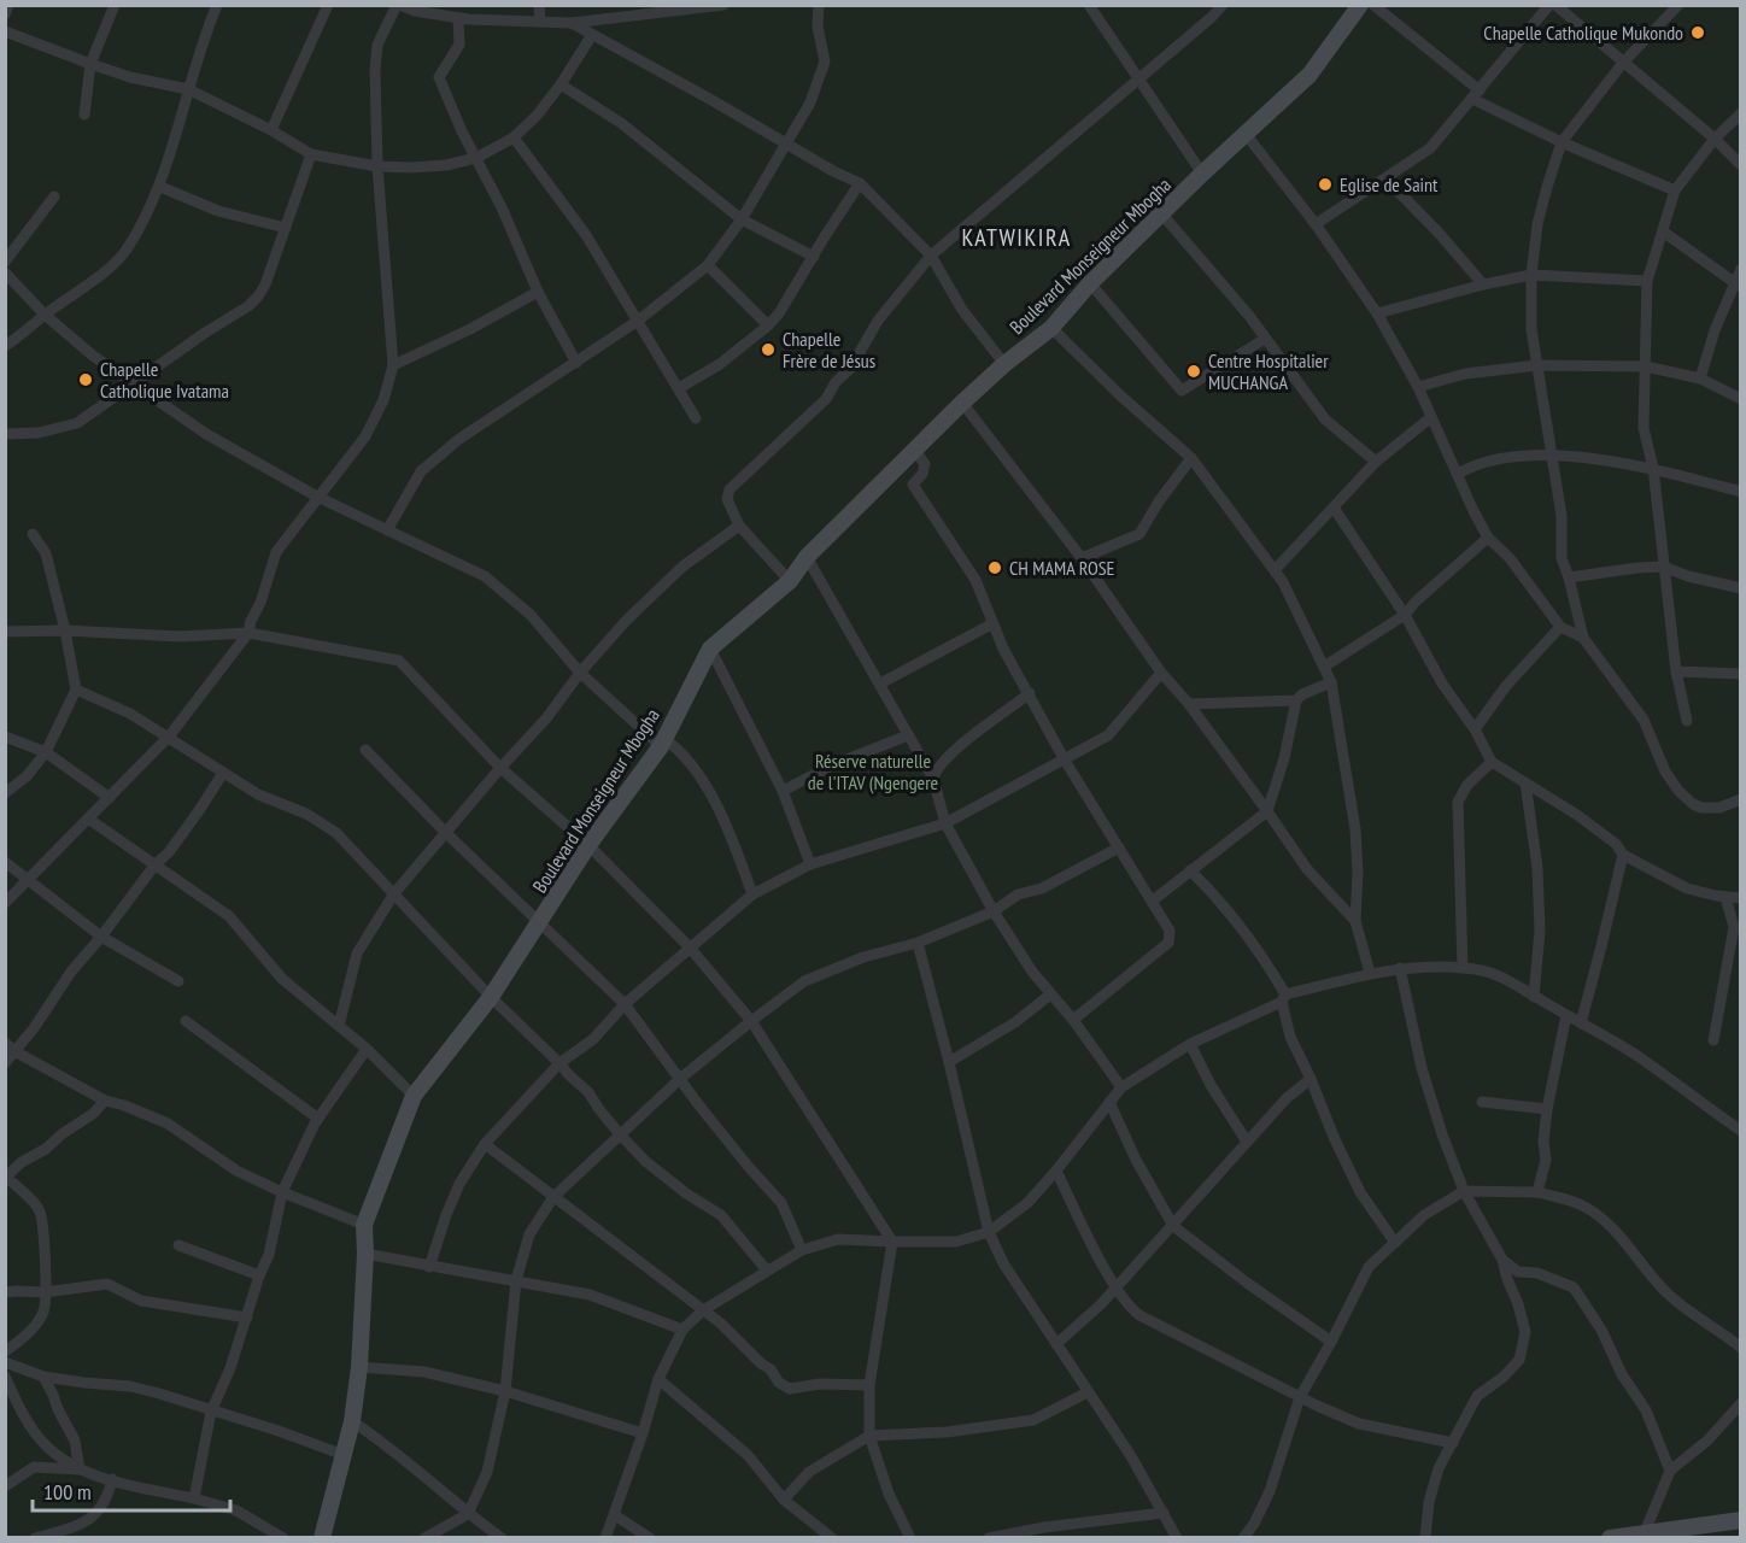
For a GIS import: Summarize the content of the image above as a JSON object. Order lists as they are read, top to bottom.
{
  "streets": {
    "street": ["Boulevard Monseigneur Mbogha"]
  },
  "districts": ["KATWIKIRA"],
  "parks": ["Réserve naturelle de l'ITAV (Ngengere"],
  "places": [
    "Chapelle Catholique Mukondo",
    "Eglise de Saint",
    "Chapelle Frère de Jésus",
    "Centre Hospitalier MUCHANGA",
    "Chapelle Catholique Ivatama",
    "CH MAMA ROSE"
  ],
  "scale_bar": "100 m"
}
